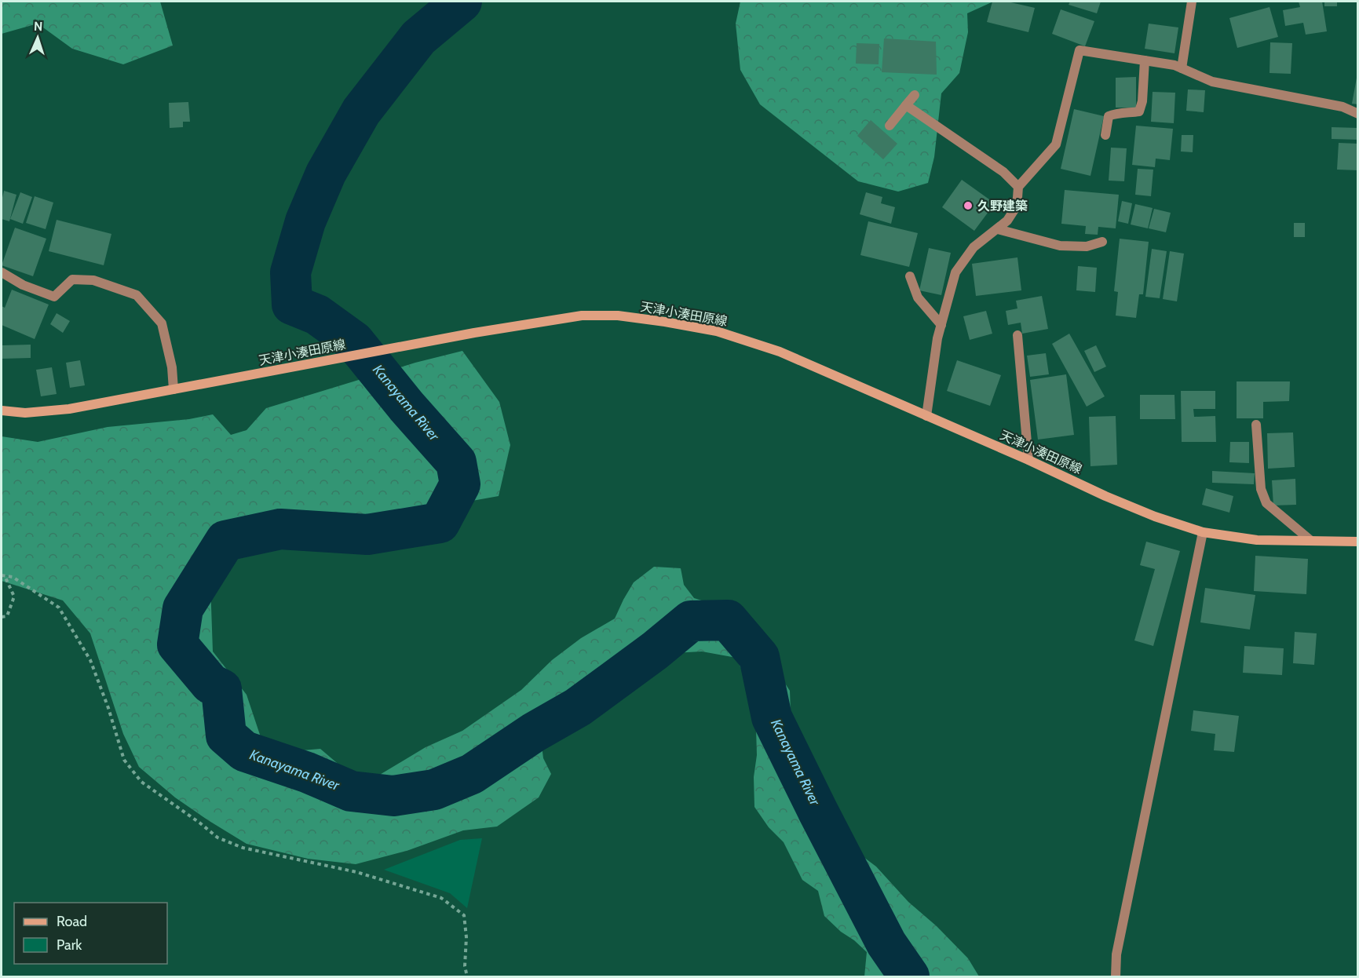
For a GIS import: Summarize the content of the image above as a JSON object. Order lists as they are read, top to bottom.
{
  "streets": {
    "main road": ["天津小湊田原線"]
  },
  "water": ["Kanayama River"],
  "places": ["久野建築"],
  "legend": ["Road", "Park"],
  "north": "top"
}
